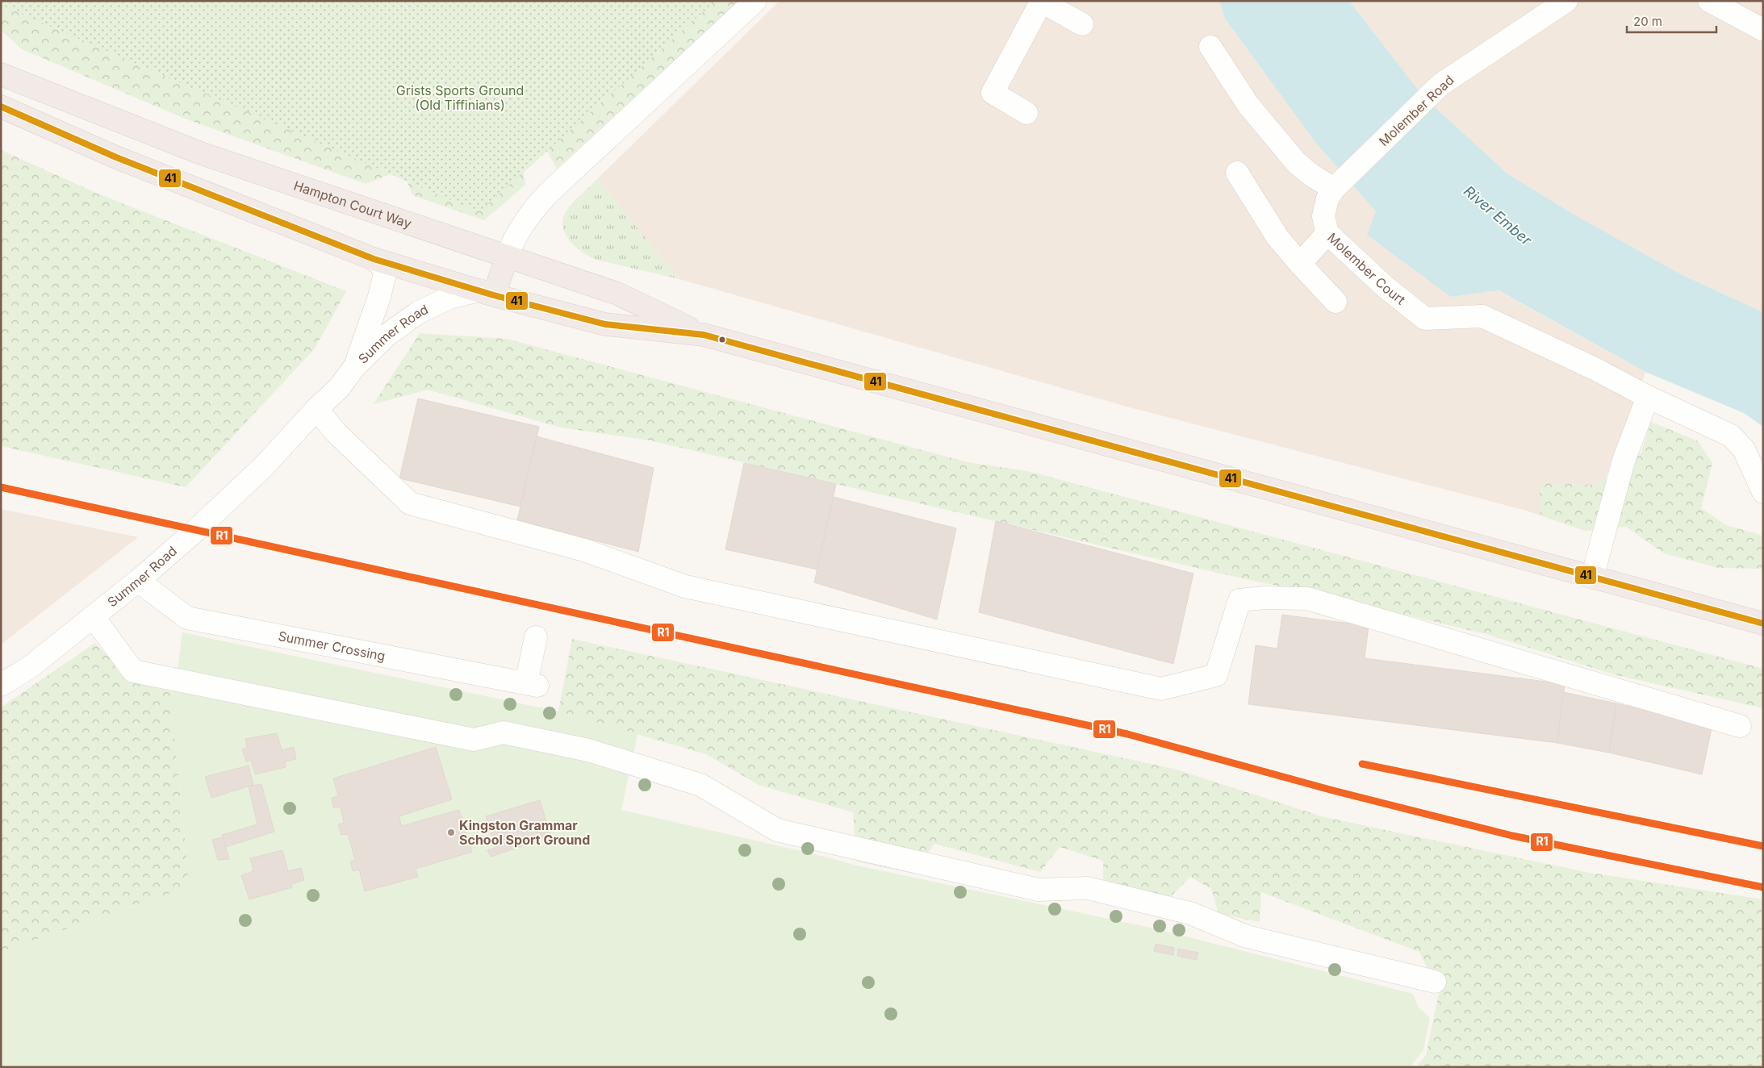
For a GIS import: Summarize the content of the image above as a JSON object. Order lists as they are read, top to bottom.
{
  "streets": {
    "highway": ["Hampton Court Way"],
    "street": [
      "Molember Road",
      "Molember Court",
      "Summer Road",
      "Summer Crossing"
    ]
  },
  "crossings": [
    ["Molember Road", "Molember Court"],
    ["Hampton Court Way", "Summer Road"],
    ["Summer Road", "Summer Crossing"]
  ],
  "water": ["River Ember"],
  "parks": ["Grists Sports Ground (Old Tiffinians)"],
  "places": ["Kingston Grammar School Sport Ground"],
  "lines": ["transit line 41", "transit line R1"],
  "scale_bar": "20 m"
}
